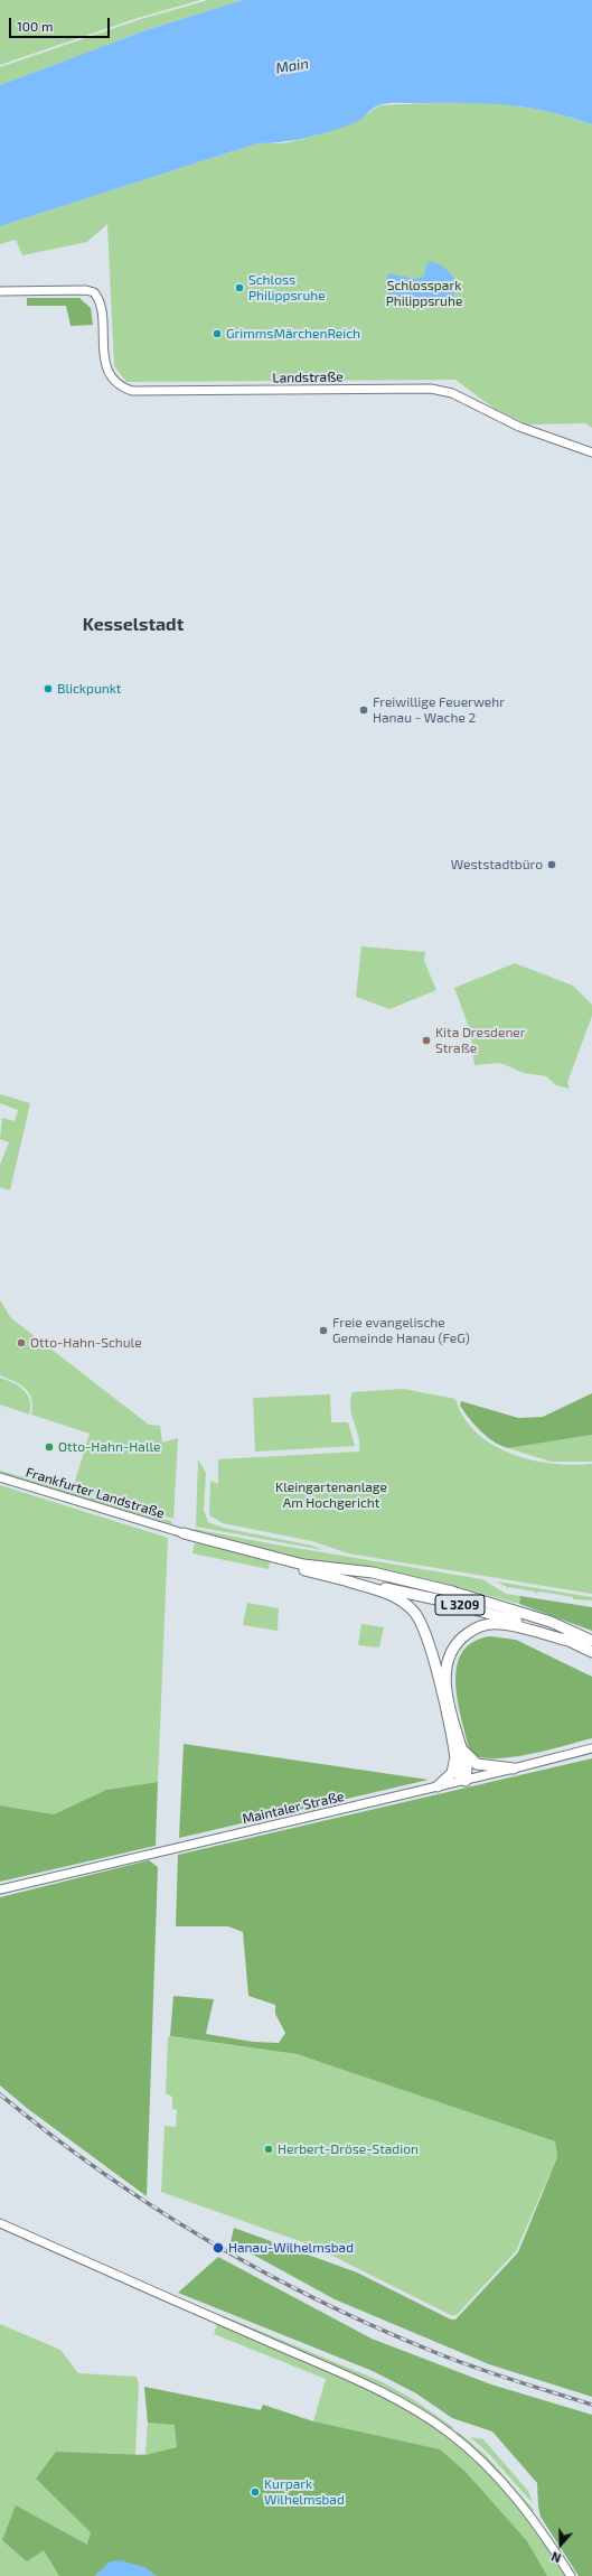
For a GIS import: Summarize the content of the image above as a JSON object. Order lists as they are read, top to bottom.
{
  "streets": {
    "highway": ["L 3209"],
    "main road": ["Landstraße", "Frankfurter Landstraße", "Maintaler Straße"]
  },
  "crossings": [
    ["Frankfurter Landstraße", "L 3209"]
  ],
  "districts": ["Kesselstadt"],
  "water": ["Main"],
  "parks": ["Schlosspark Philippsruhe", "Kleingartenanlage Am Hochgericht"],
  "places": [
    "Schloss Philippsruhe",
    "GrimmsMärchenReich",
    "Blickpunkt",
    "Freiwillige Feuerwehr Hanau - Wache 2",
    "Weststadtbüro",
    "Kita Dresdener Straße",
    "Freie evangelische Gemeinde Hanau (FeG)",
    "Otto-Hahn-Schule",
    "Otto-Hahn-Halle",
    "Herbert-Dröse-Stadion",
    "Hanau-Wilhelmsbad",
    "Kurpark Wilhelmsbad"
  ],
  "scale_bar": "100 m",
  "north": "bottom"
}
